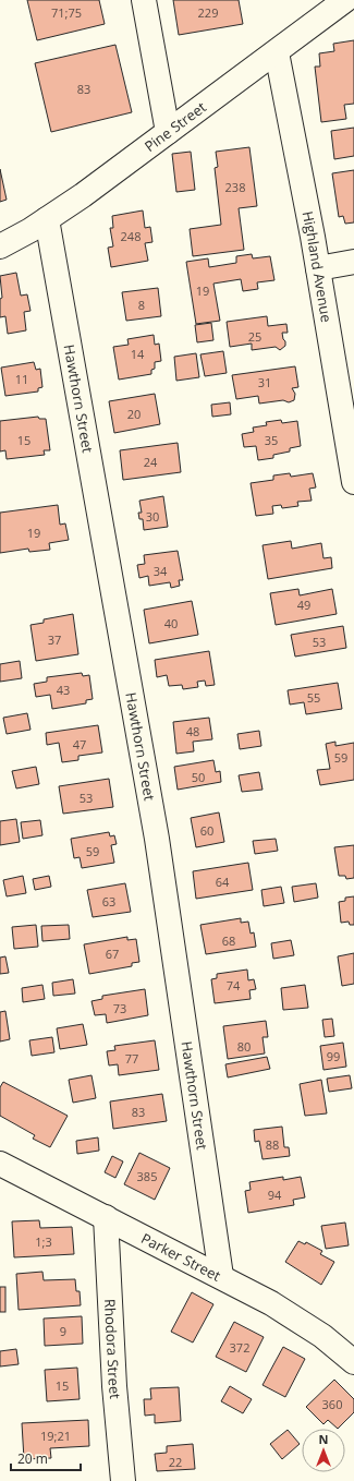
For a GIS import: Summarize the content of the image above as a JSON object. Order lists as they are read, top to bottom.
{
  "streets": {
    "street": [
      "Pine Street",
      "Highland Avenue",
      "Hawthorn Street",
      "Parker Street",
      "Rhodora Street"
    ]
  },
  "crossings": [
    ["Pine Street", "Highland Avenue"],
    ["Pine Street", "Hawthorn Street"],
    ["Hawthorn Street", "Parker Street"],
    ["Parker Street", "Rhodora Street"]
  ],
  "house_numbers": [
    "71;75",
    "229",
    "83",
    "238",
    "248",
    "19",
    "8",
    "25",
    "14",
    "11",
    "31",
    "20",
    "15",
    "35",
    "24",
    "30",
    "19",
    "34",
    "49",
    "40",
    "37",
    "53",
    "43",
    "55",
    "48",
    "47",
    "59",
    "50",
    "53",
    "60",
    "59",
    "64",
    "63",
    "68",
    "67",
    "74",
    "73",
    "80",
    "99",
    "77",
    "83",
    "88",
    "385",
    "94",
    "1;3",
    "9",
    "372",
    "15",
    "360",
    "19;21",
    "22"
  ],
  "scale_bar": "20 m",
  "north": "top"
}
